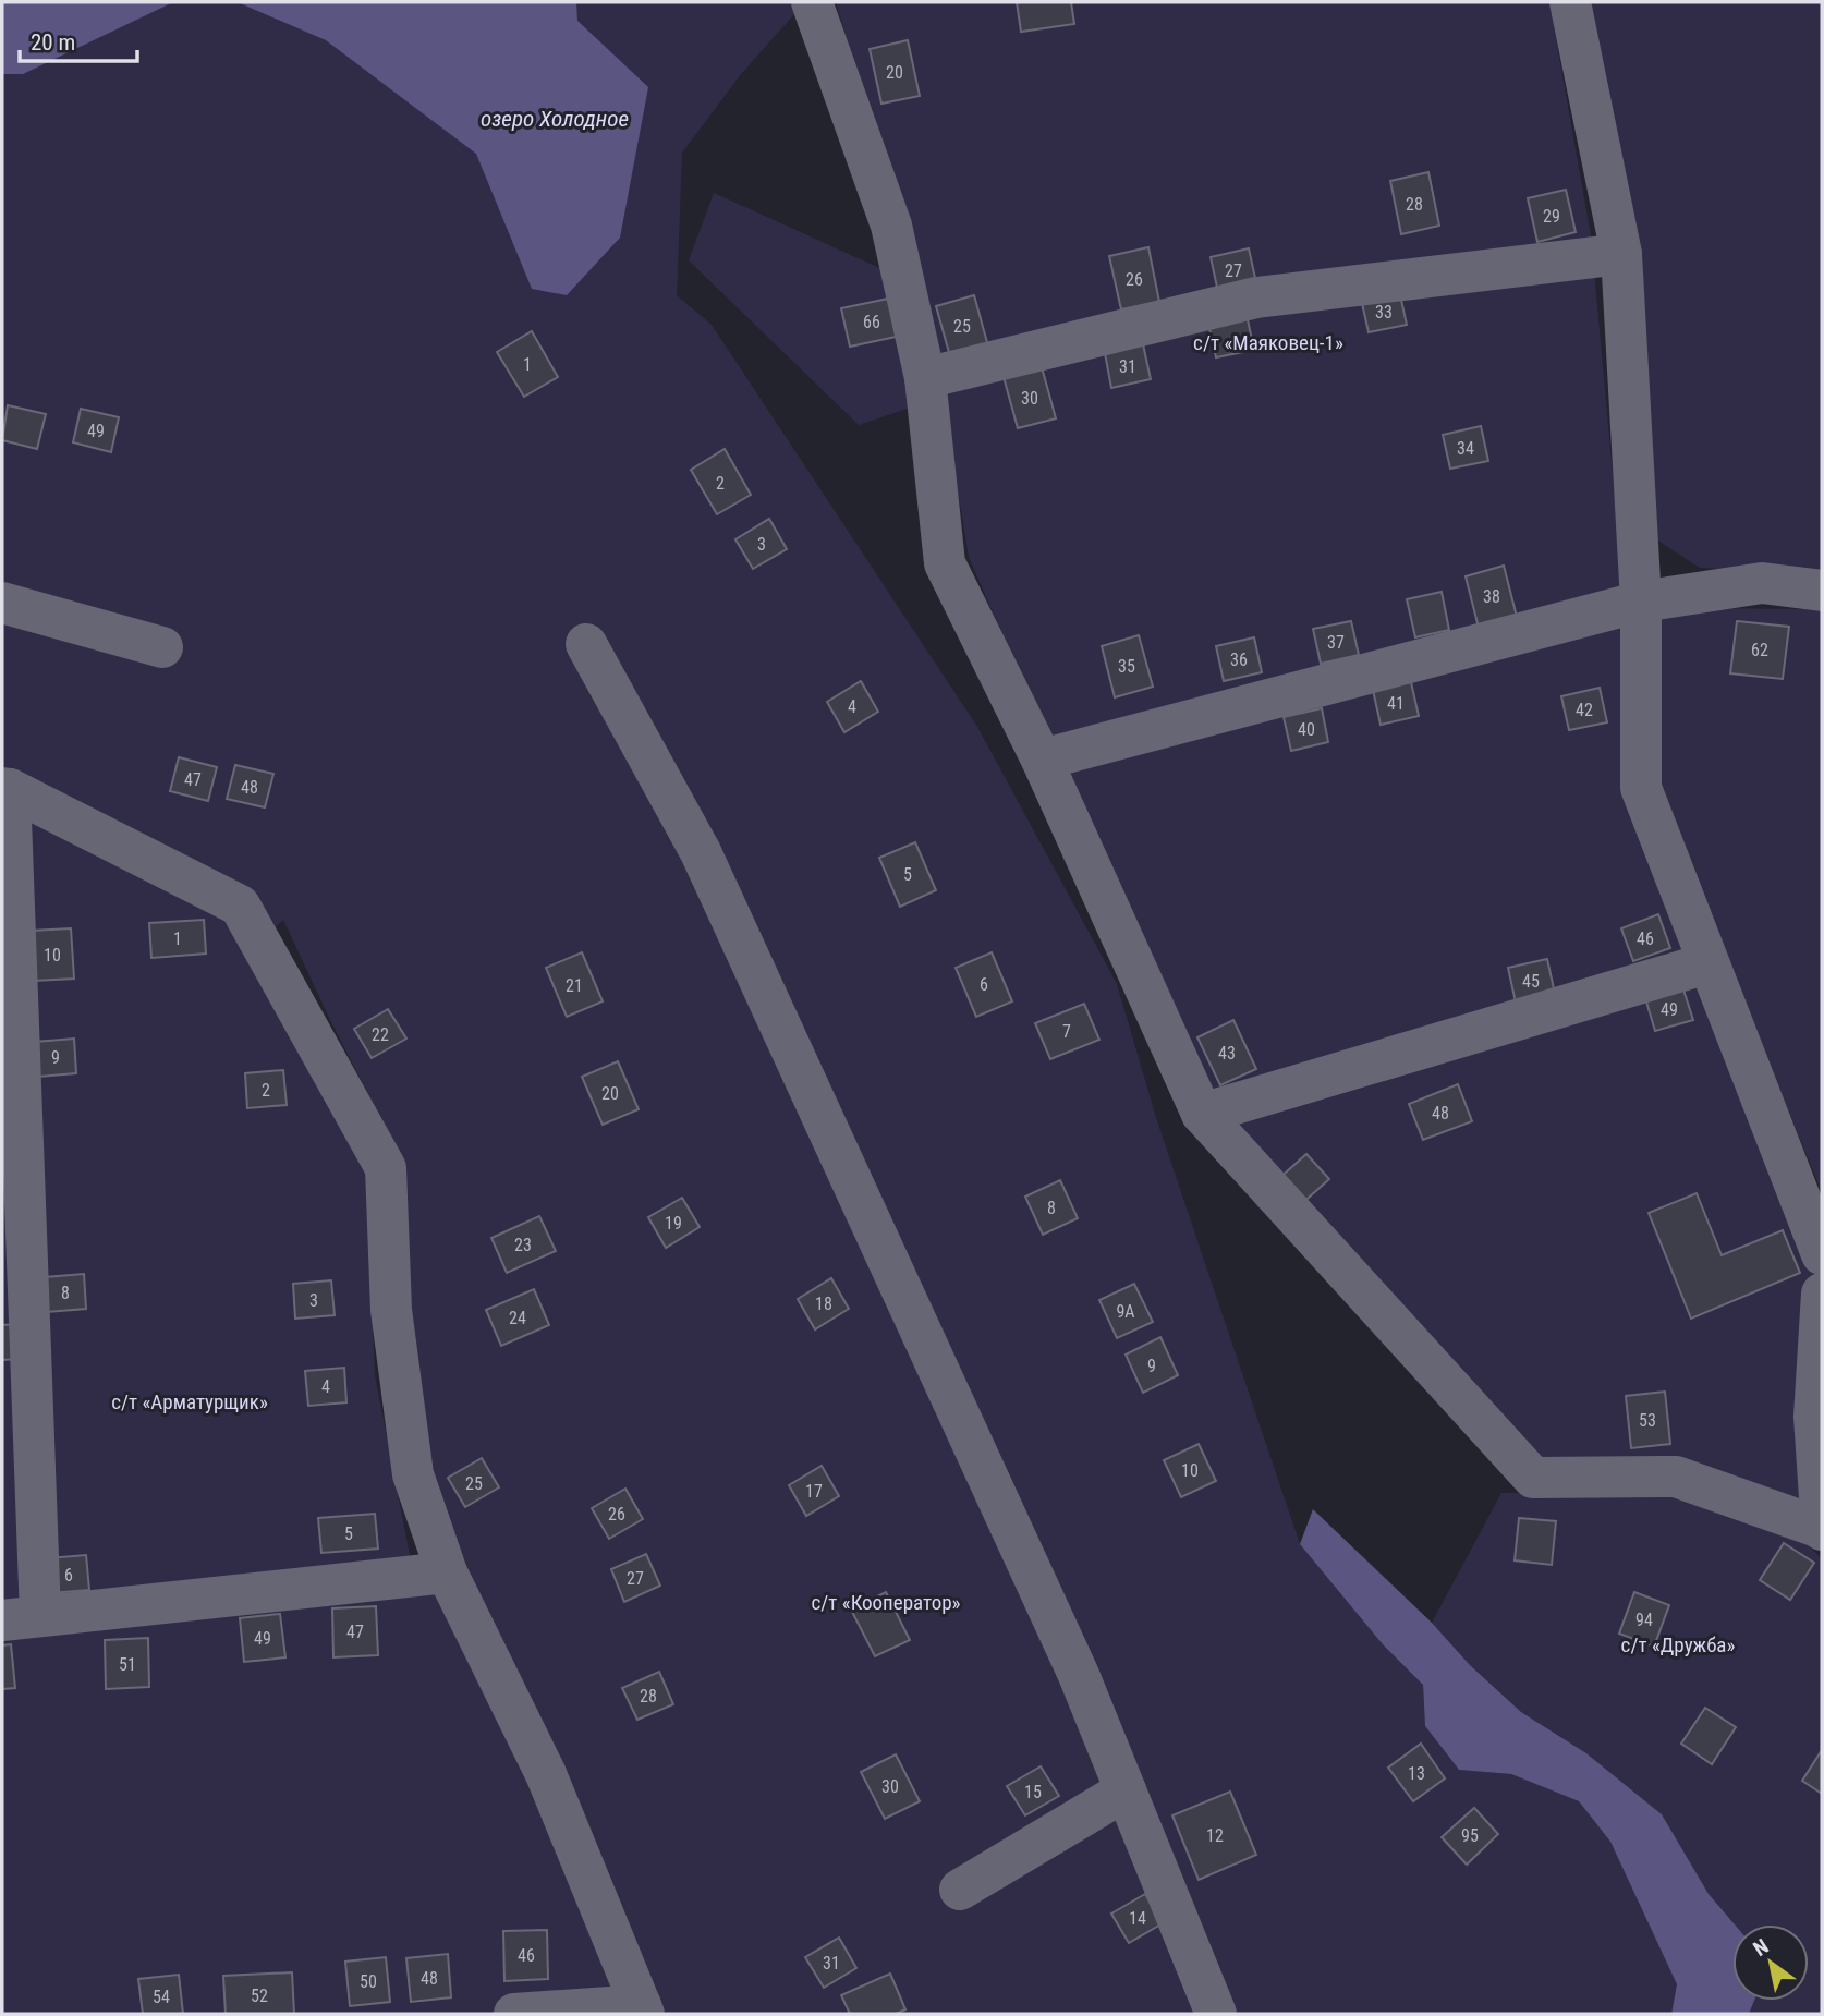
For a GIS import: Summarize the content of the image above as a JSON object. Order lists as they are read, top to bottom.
{
  "water": ["озеро Холодное"],
  "parks": [
    "с/т «Маяковец-1»",
    "с/т «Арматурщик»",
    "с/т «Кооператор»",
    "с/т «Дружба»"
  ],
  "house_numbers": [
    "20",
    "28",
    "29",
    "27",
    "26",
    "33",
    "66",
    "25",
    "1",
    "31",
    "30",
    "49",
    "34",
    "2",
    "3",
    "38",
    "37",
    "62",
    "36",
    "35",
    "41",
    "4",
    "42",
    "40",
    "47",
    "48",
    "5",
    "1",
    "46",
    "10",
    "45",
    "6",
    "21",
    "49",
    "7",
    "22",
    "43",
    "9",
    "2",
    "20",
    "48",
    "8",
    "19",
    "23",
    "8",
    "3",
    "18",
    "9А",
    "24",
    "9",
    "4",
    "53",
    "10",
    "25",
    "17",
    "26",
    "5",
    "6",
    "27",
    "94",
    "47",
    "49",
    "51",
    "28",
    "13",
    "30",
    "15",
    "12",
    "95",
    "14",
    "46",
    "31",
    "48",
    "50",
    "52",
    "54"
  ],
  "scale_bar": "20 m",
  "north": "top left"
}
